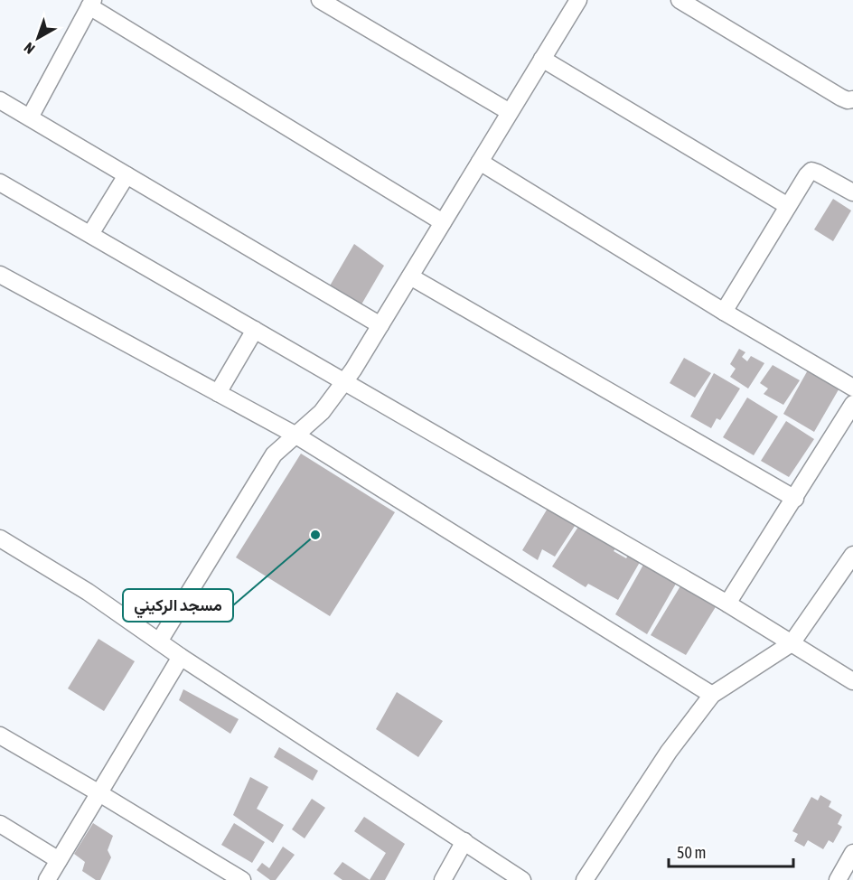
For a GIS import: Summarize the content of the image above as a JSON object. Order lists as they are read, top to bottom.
{
  "places": ["مسجد الركيني"],
  "scale_bar": "50 m",
  "north": "bottom left"
}
